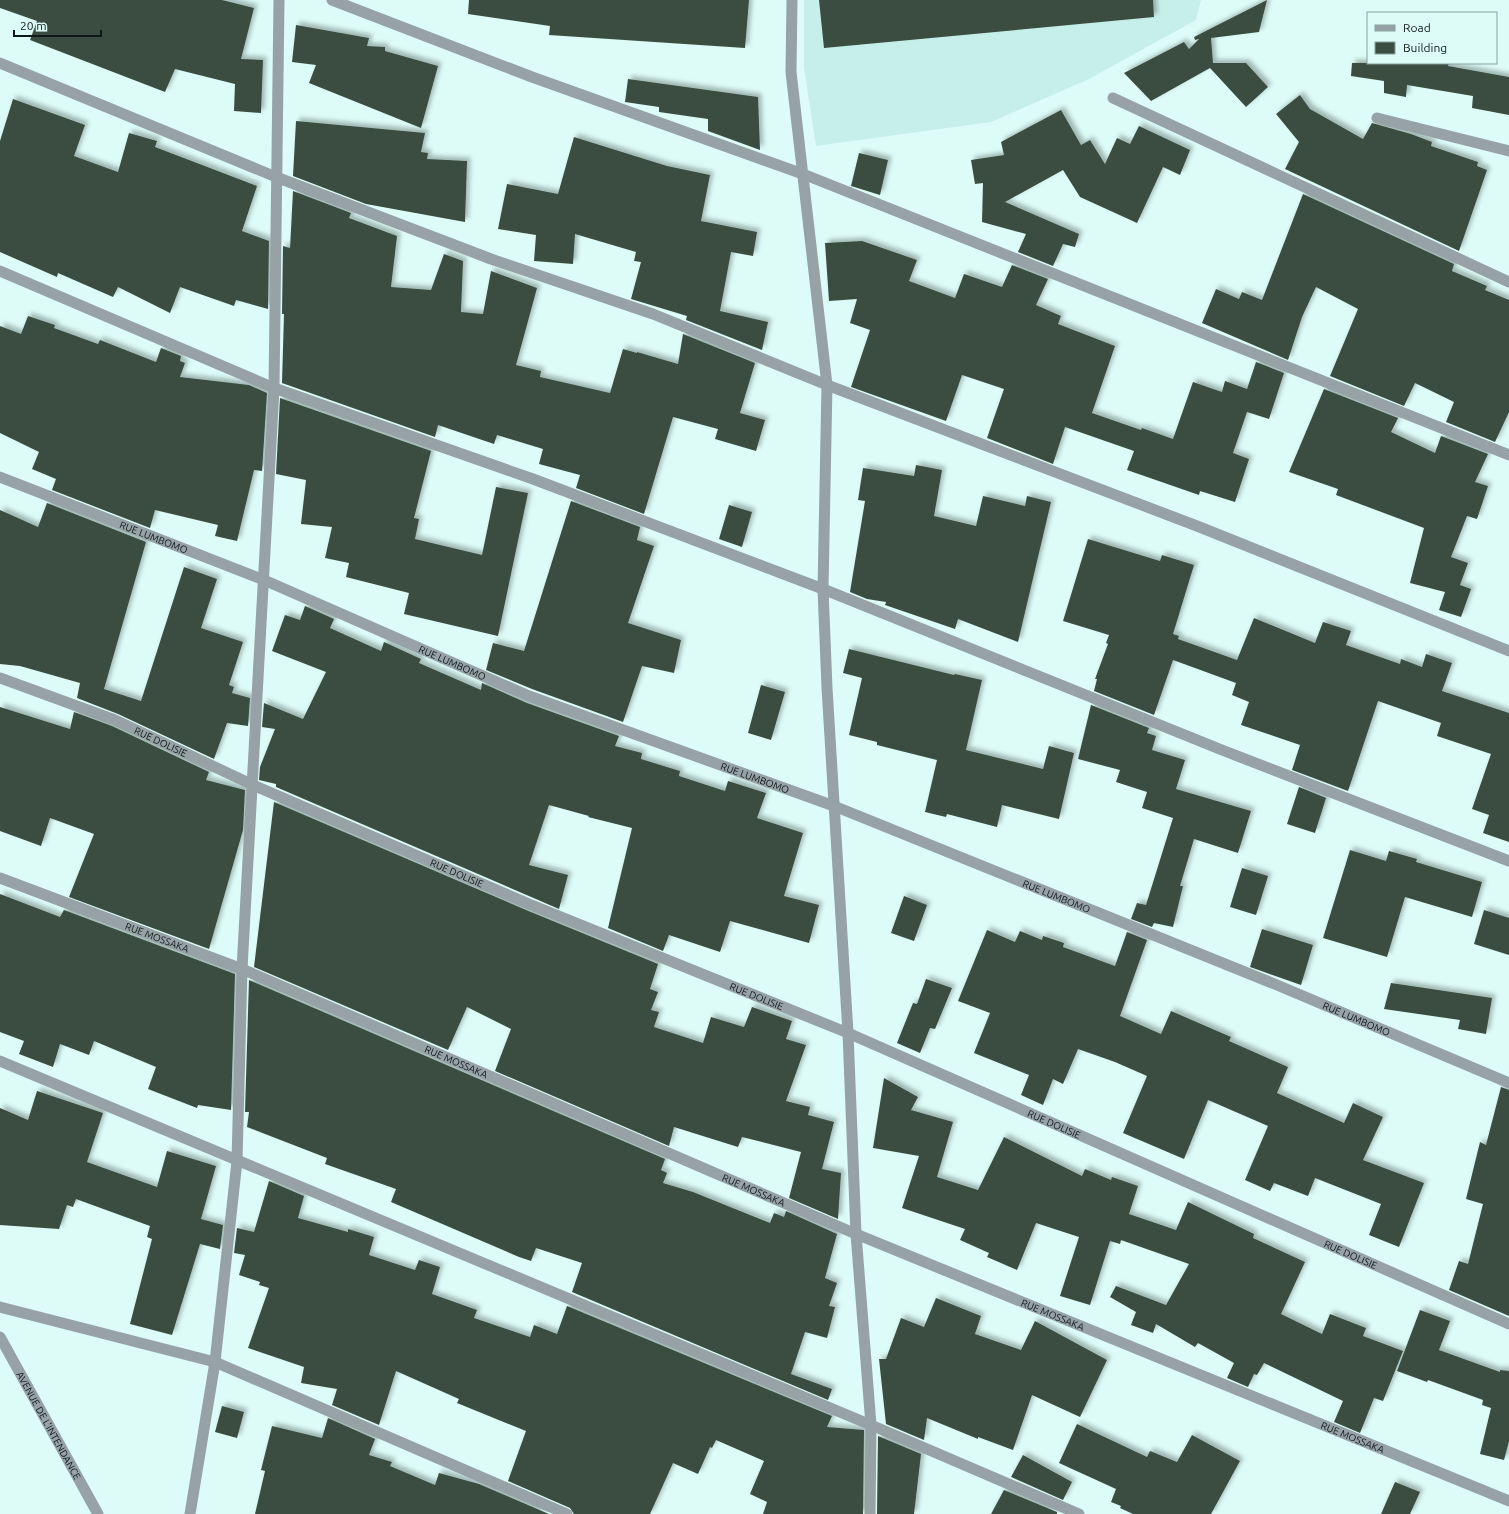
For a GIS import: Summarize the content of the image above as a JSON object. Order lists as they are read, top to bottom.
{
  "streets": {
    "street": [
      "RUE LUMBOMO",
      "RUE DOLISIE",
      "RUE MOSSAKA",
      "AVENUE DE L'INTENDANCE"
    ]
  },
  "legend": ["Road", "Building"],
  "scale_bar": "20 m"
}
